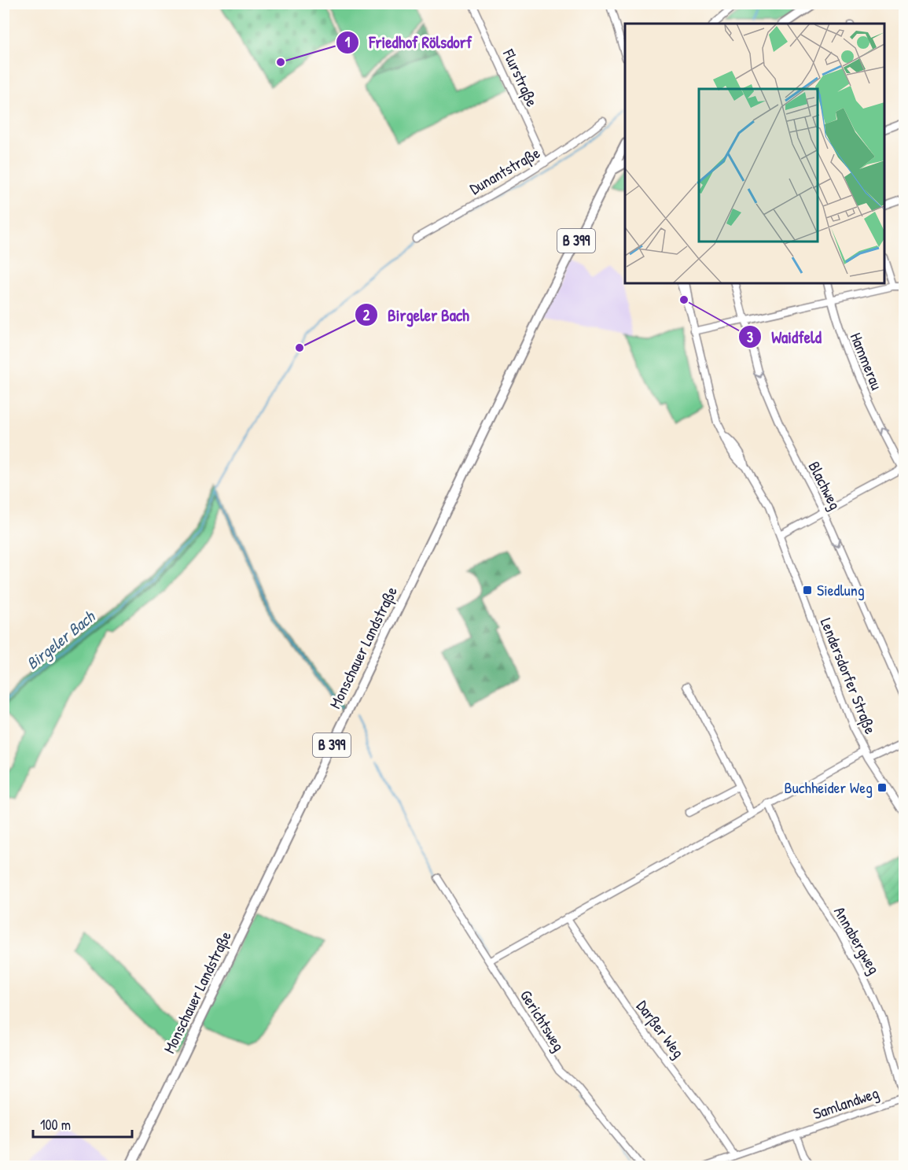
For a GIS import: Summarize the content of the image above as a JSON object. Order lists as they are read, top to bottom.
{
  "streets": {
    "main road": ["B 399", "Monschauer Landstraße"],
    "street": [
      "Flurstraße",
      "Dunantstraße",
      "Hammerau",
      "Blachweg",
      "Lendersdorfer Straße",
      "Annabergweg",
      "Gerichtsweg",
      "Darßer Weg",
      "Samlandweg"
    ]
  },
  "crossings": [
    ["Flurstraße", "Dunantstraße"],
    ["Annabergweg", "Samlandweg"],
    ["Darßer Weg", "Samlandweg"]
  ],
  "one_way": ["Hammerau", "Blachweg"],
  "water": ["Birgeler Bach"],
  "places": {
    "other": ["Friedhof Rölsdorf", "Waidfeld", "Birgeler Bach"],
    "transit": ["Siedlung", "Buchheider Weg"]
  },
  "scale_bar": "100 m"
}
